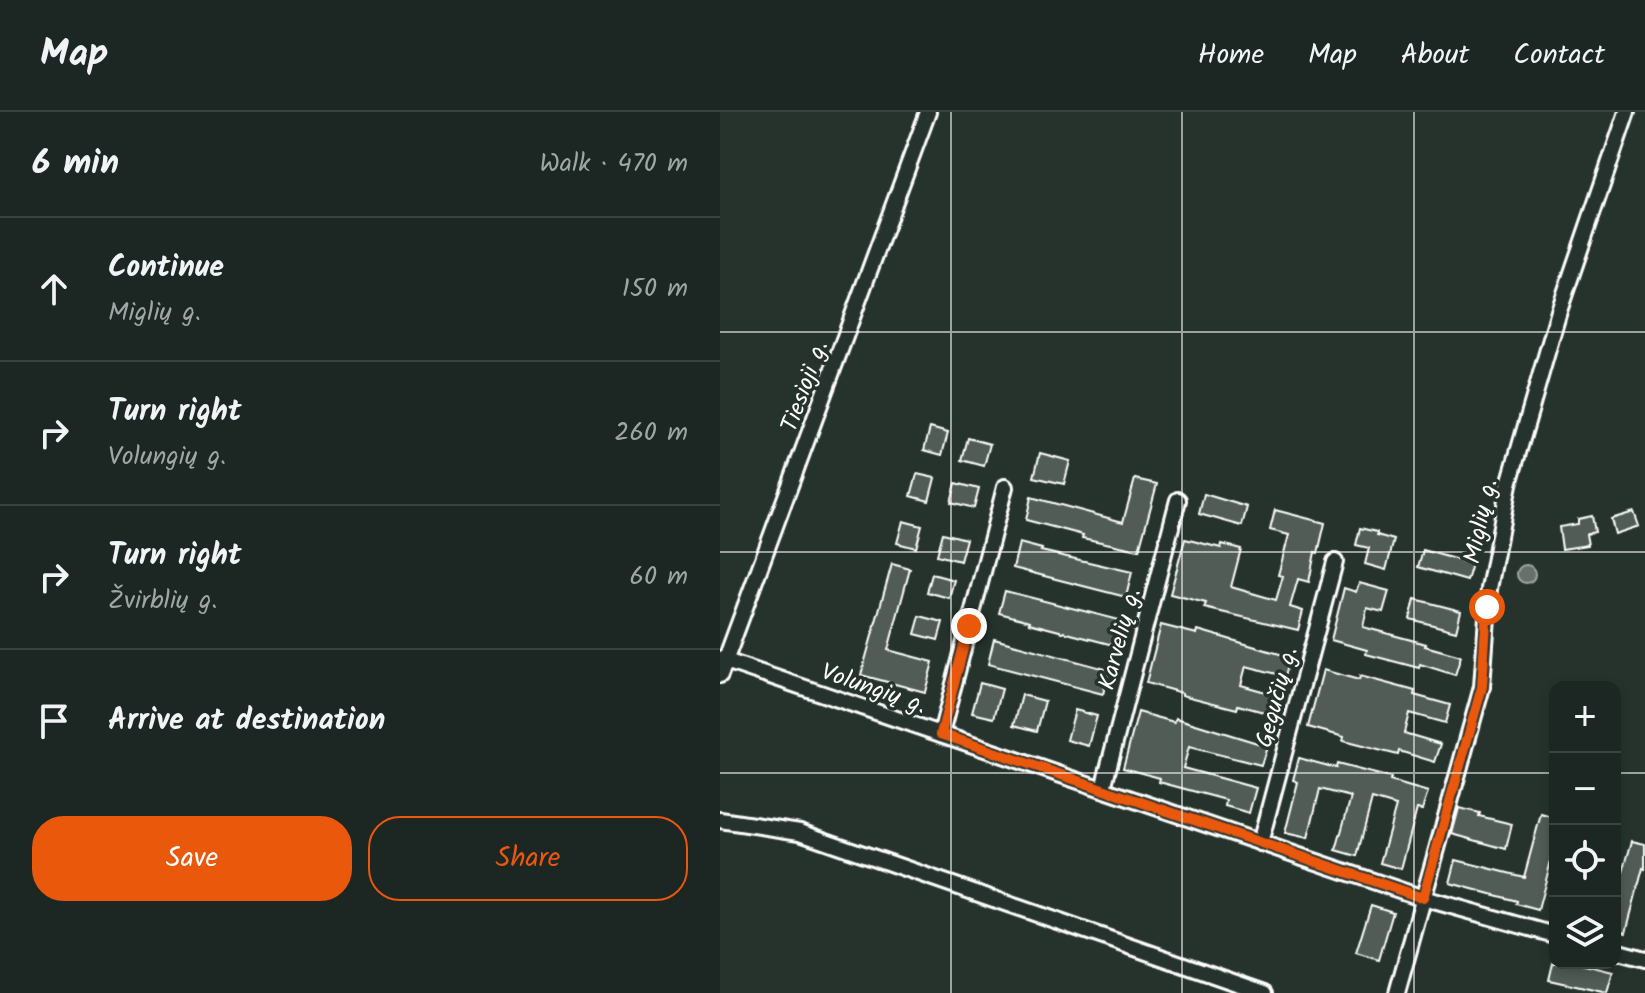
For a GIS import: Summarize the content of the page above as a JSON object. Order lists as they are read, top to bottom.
{
  "streets": {
    "street": [
      "Tiesioji g.",
      "Miglių g.",
      "Karvelių g.",
      "Volungių g.",
      "Gegučių g."
    ]
  },
  "crossings": [
    ["Tiesioji g.", "Volungių g."],
    ["Miglių g.", "Volungių g."],
    ["Karvelių g.", "Volungių g."],
    ["Volungių g.", "Gegučių g."]
  ],
  "page": {
    "header": "Map",
    "nav": [
      "Home",
      "Map",
      "About",
      "Contact"
    ],
    "heading": ["6 min", "Walk · 470 m"],
    "list": [
      ["Continue", "Miglių g.", "150 m"],
      ["Turn right", "Volungių g.", "260 m"],
      ["Turn right", "Žvirblių g.", "60 m"],
      "Arrive at destination"
    ],
    "map_buttons": ["+", "−"],
    "buttons": ["Save", "Share"]
  }
}
